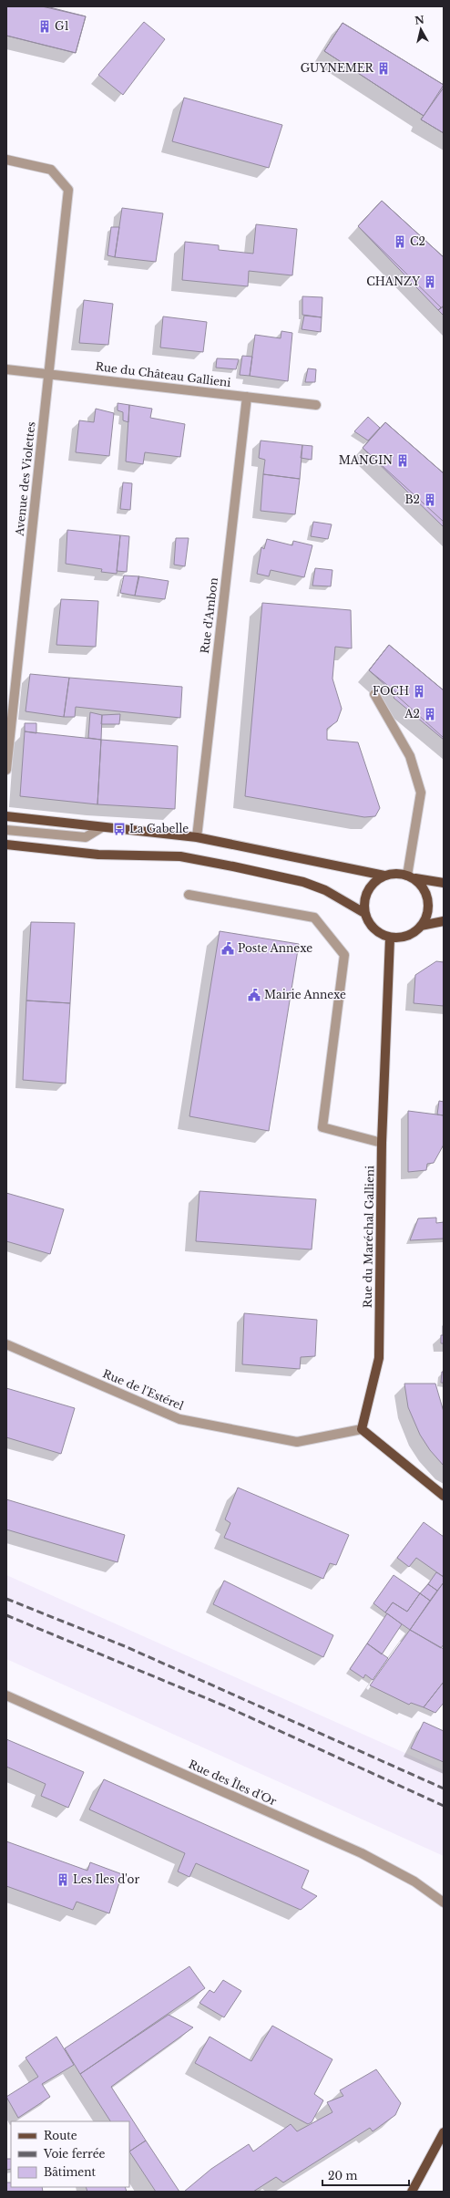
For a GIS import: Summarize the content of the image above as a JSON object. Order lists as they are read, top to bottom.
{
  "streets": {
    "main road": ["Rue du Maréchal Gallieni"],
    "street": [
      "Rue du Château Gallieni",
      "Avenue des Violettes",
      "Rue d'Ambon",
      "Rue de l'Estérel",
      "Rue des Îles d'Or"
    ]
  },
  "crossings": [
    ["Rue du Château Gallieni", "Avenue des Violettes"],
    ["Rue du Château Gallieni", "Rue d'Ambon"],
    ["Rue du Maréchal Gallieni", "Rue de l'Estérel"]
  ],
  "places": {
    "building": [
      "G1",
      "GUYNEMER",
      "C2",
      "CHANZY",
      "MANGIN",
      "B2",
      "FOCH",
      "A2",
      "Les Iles d'or"
    ],
    "bus stop": ["La Gabelle"],
    "public building": ["Poste Annexe", "Mairie Annexe"]
  },
  "legend": ["Route", "Voie ferrée", "Bâtiment"],
  "scale_bar": "20 m",
  "north": "top"
}
